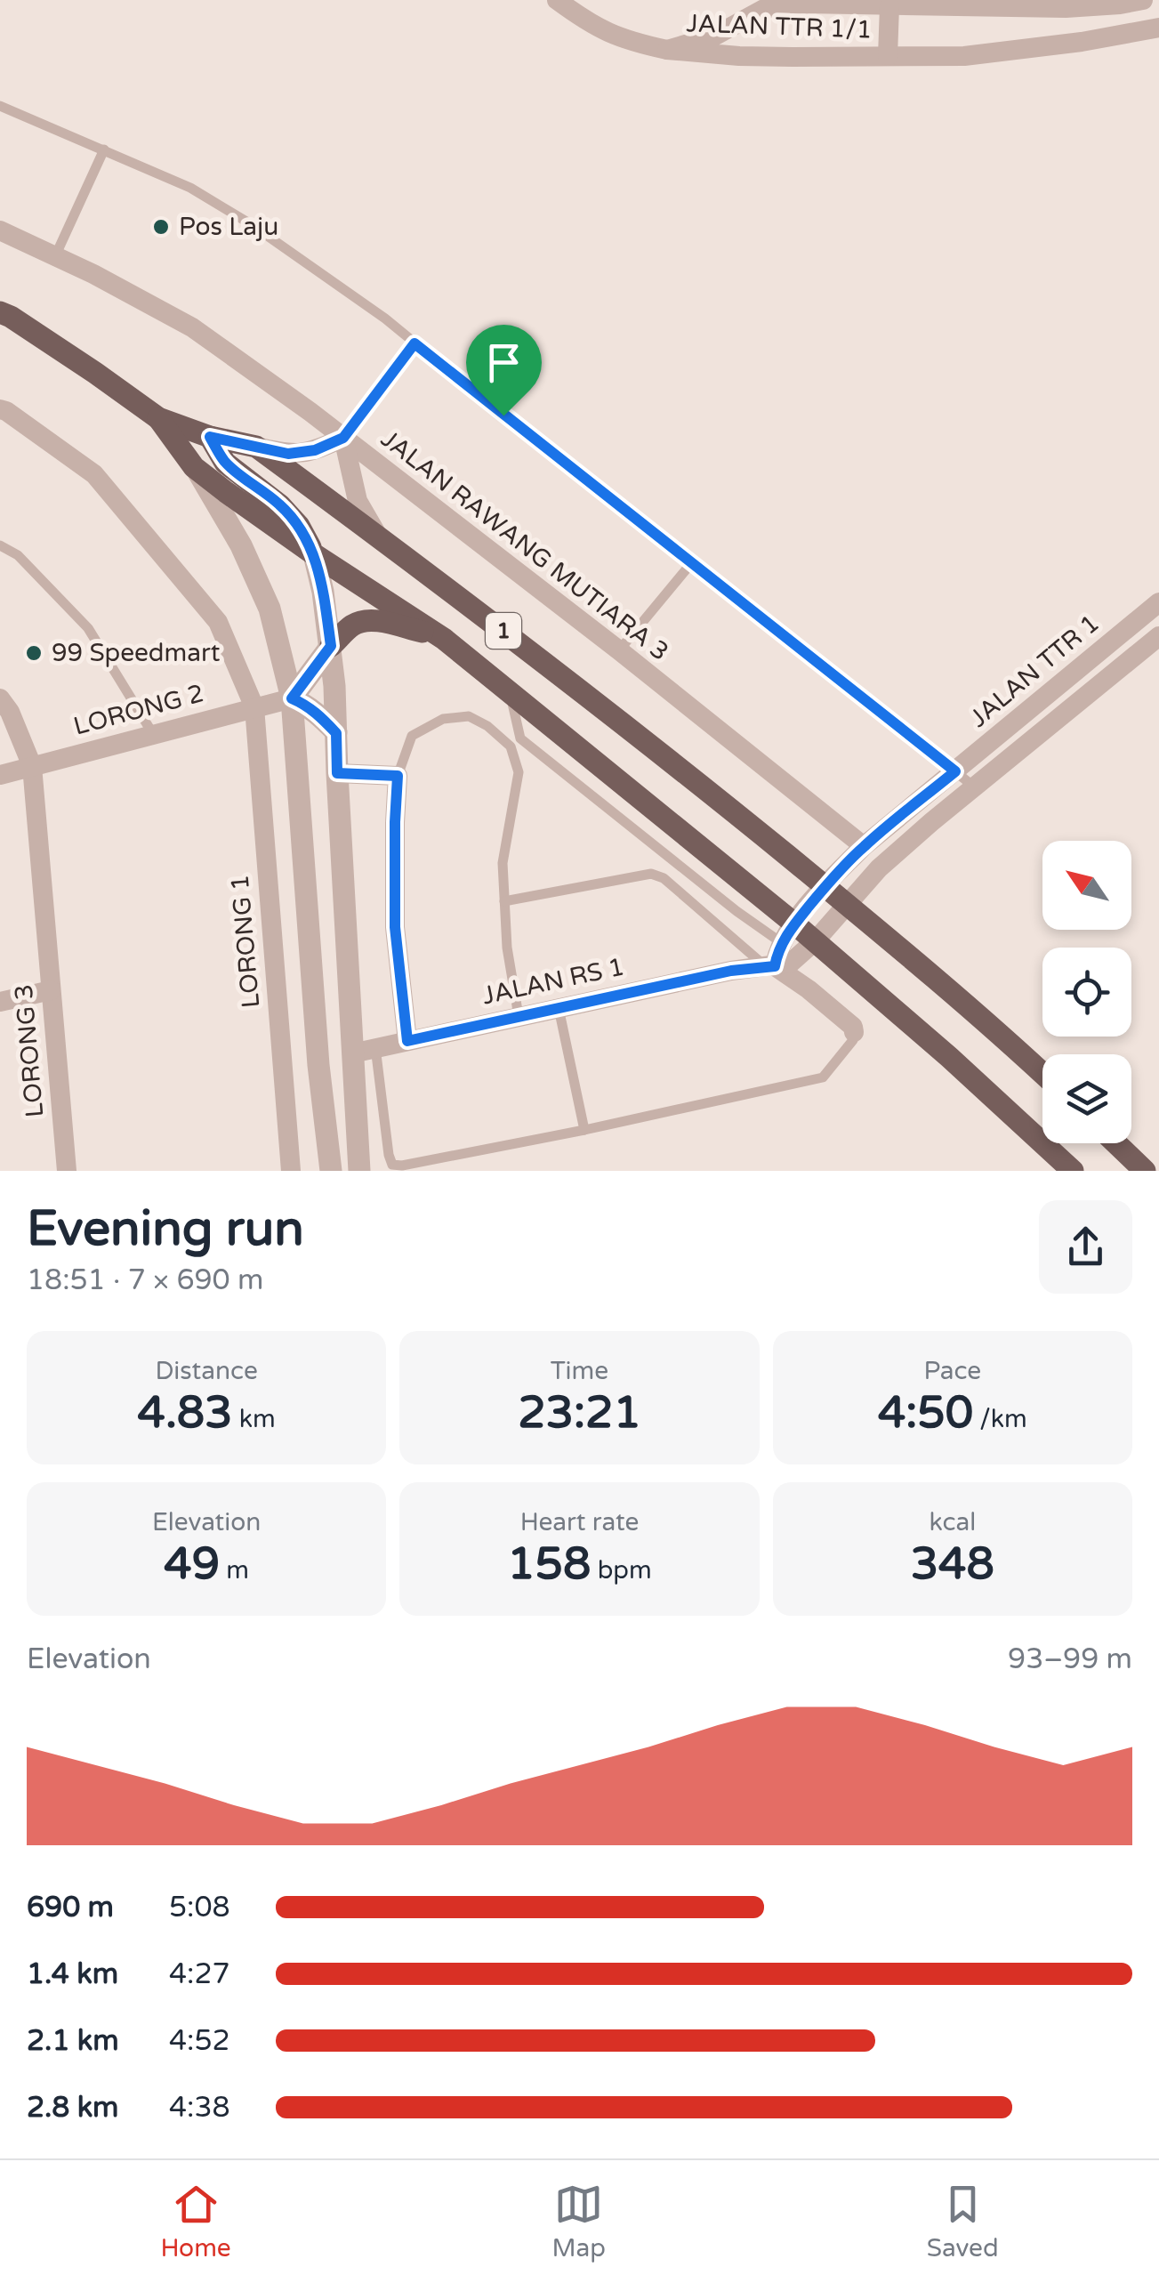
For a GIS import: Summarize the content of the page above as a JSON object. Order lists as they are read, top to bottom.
{
  "streets": {
    "main road": ["1"],
    "street": [
      "JALAN TTR 1/1",
      "JALAN RAWANG MUTIARA 3",
      "JALAN TTR 1",
      "LORONG 2",
      "LORONG 1",
      "JALAN RS 1",
      "LORONG 3"
    ]
  },
  "crossings": [
    ["JALAN RAWANG MUTIARA 3", "JALAN TTR 1"],
    ["1", "JALAN TTR 1"],
    ["1", "JALAN RS 1"],
    ["JALAN TTR 1", "JALAN RS 1"],
    ["LORONG 2", "LORONG 1"],
    ["LORONG 2", "LORONG 3"]
  ],
  "places": ["Pos Laju", "99 Speedmart"],
  "north": "top left",
  "page": {
    "heading": ["Evening run", "18:51 · 7 × 690 m"],
    "stats": [
      ["Distance", "4.83 km"],
      ["Time", "23:21"],
      ["Pace", "4:50 /km"],
      ["Elevation", "49 m"],
      ["Heart rate", "158 bpm"],
      ["kcal", "348"]
    ],
    "chart": ["Elevation", "93–99 m"],
    "list": [
      {
        "name": "690 m",
        "note": "5:08"
      },
      {
        "name": "1.4 km",
        "note": "4:27"
      },
      {
        "name": "2.1 km",
        "note": "4:52"
      },
      {
        "name": "2.8 km",
        "note": "4:38"
      }
    ],
    "tabs": ["Home", "Map", "Saved"]
  }
}
